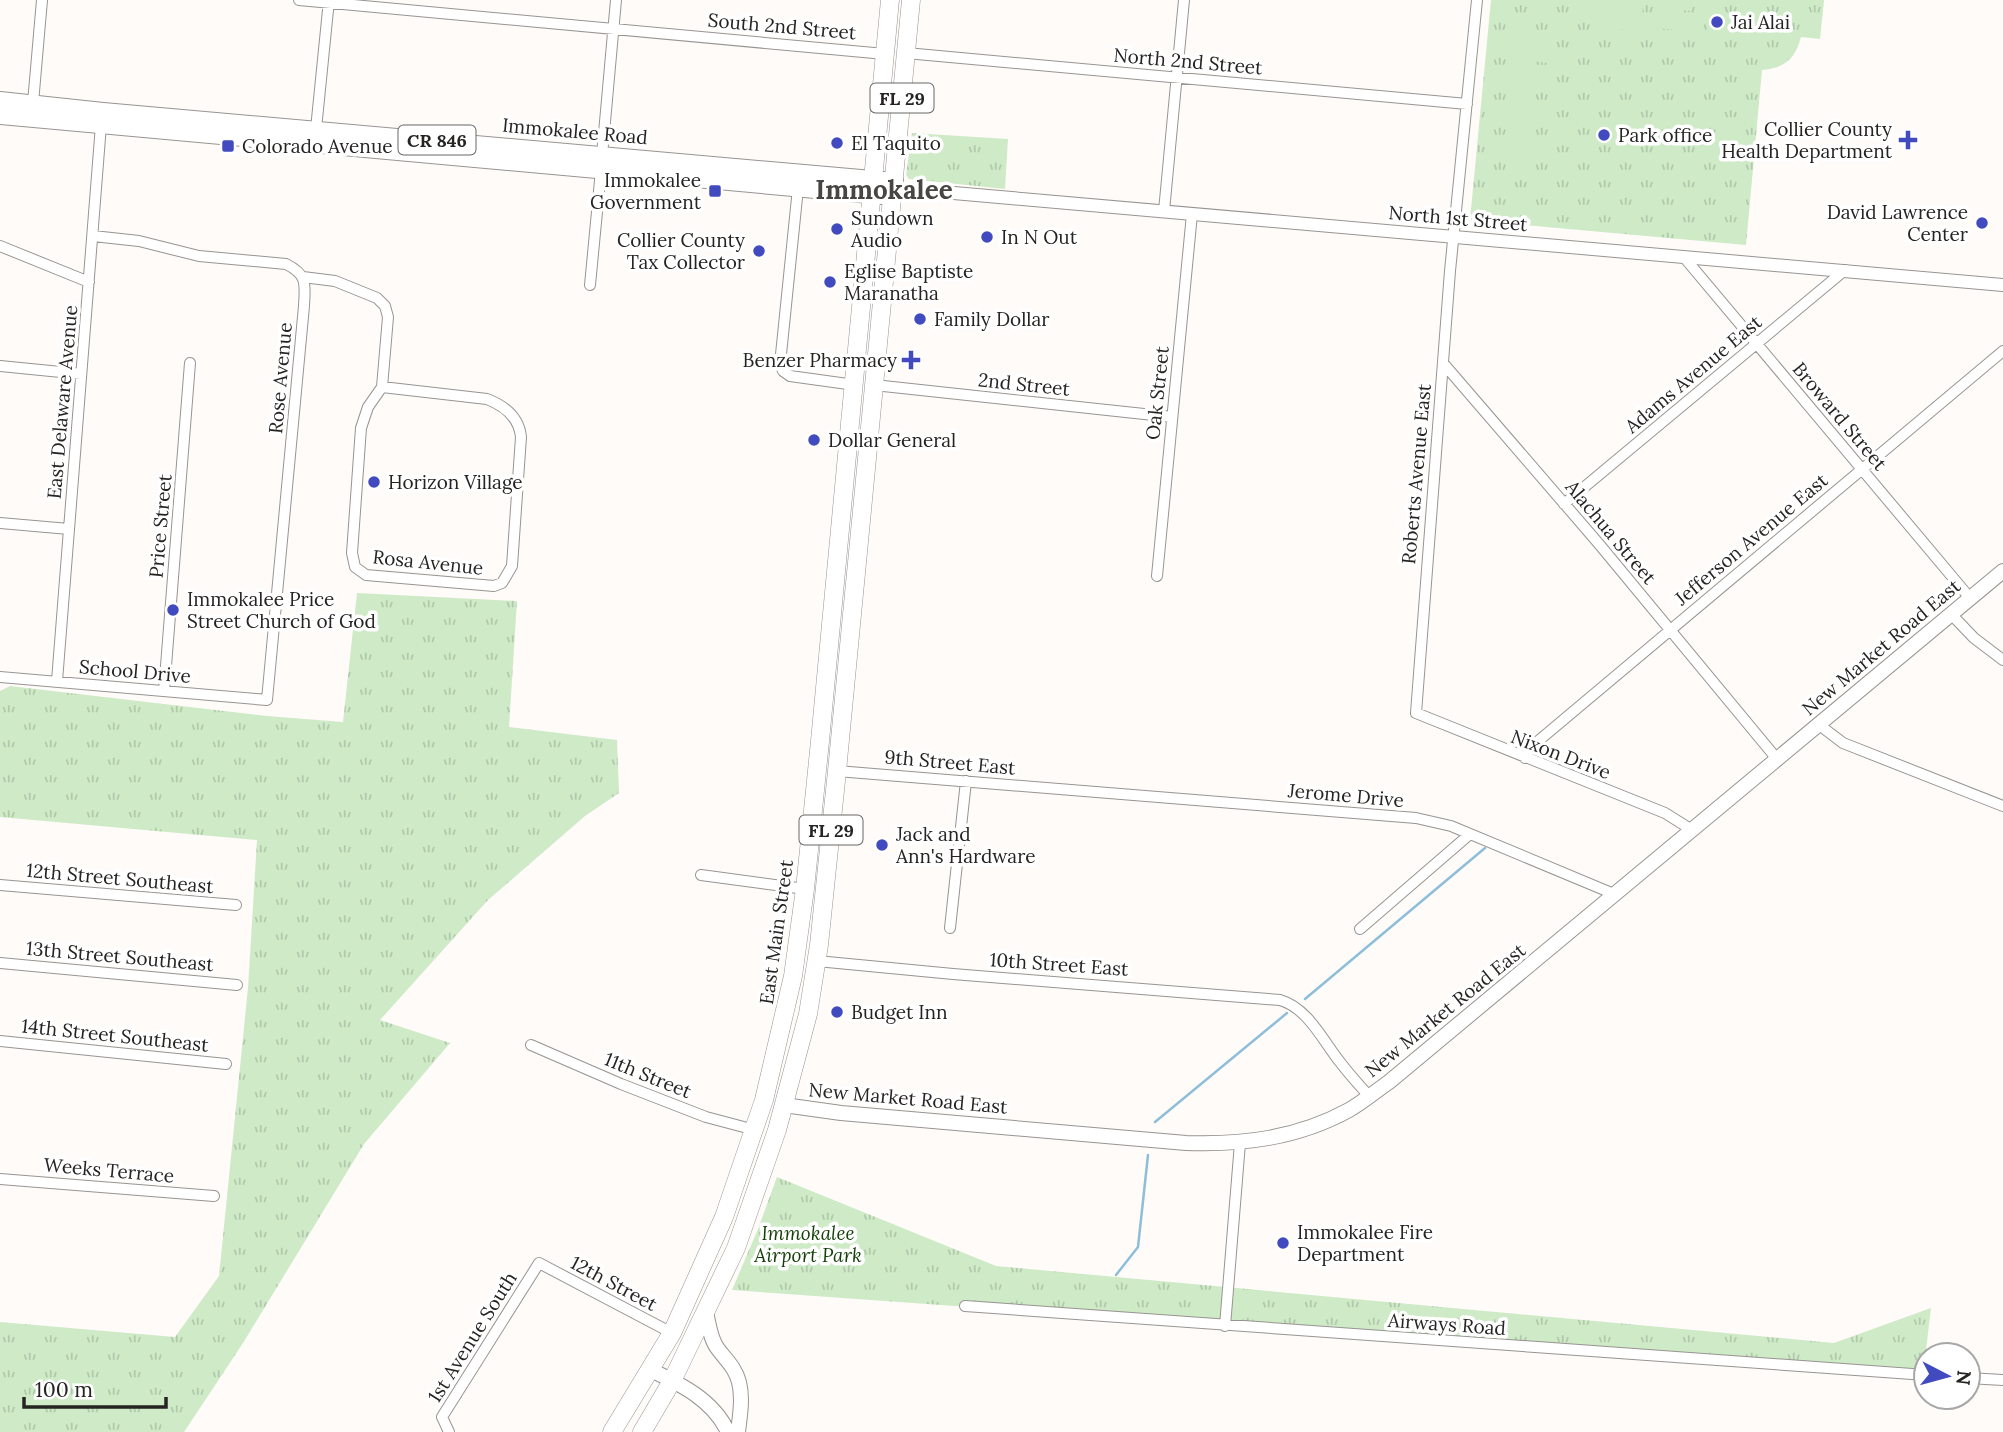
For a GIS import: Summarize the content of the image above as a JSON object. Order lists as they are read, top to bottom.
{
  "streets": {
    "highway": ["FL 29", "East Main Street"],
    "main road": ["Immokalee Road", "CR 846", "New Market Road East"],
    "street": [
      "South 2nd Street",
      "North 2nd Street",
      "North 1st Street",
      "Adams Avenue East",
      "Rose Avenue",
      "2nd Street",
      "Oak Street",
      "East Delaware Avenue",
      "Broward Street",
      "Roberts Avenue East",
      "Price Street",
      "Alachua Street",
      "Jefferson Avenue East",
      "Rosa Avenue",
      "School Drive",
      "Nixon Drive",
      "9th Street East",
      "Jerome Drive",
      "12th Street Southeast",
      "13th Street Southeast",
      "10th Street East",
      "14th Street Southeast",
      "11th Street",
      "Weeks Terrace",
      "12th Street",
      "Airways Road",
      "1st Avenue South"
    ]
  },
  "crossings": [
    ["South 2nd Street", "FL 29"],
    ["North 2nd Street", "FL 29"],
    ["North 2nd Street", "Roberts Avenue East"],
    ["FL 29", "Immokalee Road"],
    ["FL 29", "North 1st Street"],
    ["FL 29", "2nd Street"],
    ["FL 29", "New Market Road East"],
    ["FL 29", "9th Street East"],
    ["FL 29", "East Main Street"],
    ["FL 29", "10th Street East"],
    ["Immokalee Road", "North 1st Street"],
    ["Immokalee Road", "East Delaware Avenue"],
    ["Immokalee Road", "East Main Street"],
    ["North 1st Street", "Adams Avenue East"],
    ["North 1st Street", "Oak Street"],
    ["North 1st Street", "Broward Street"],
    ["North 1st Street", "Roberts Avenue East"],
    ["Adams Avenue East", "Broward Street"],
    ["Adams Avenue East", "Alachua Street"],
    ["Rose Avenue", "Rosa Avenue"],
    ["Rose Avenue", "School Drive"],
    ["2nd Street", "Oak Street"],
    ["East Delaware Avenue", "School Drive"],
    ["Broward Street", "Jefferson Avenue East"],
    ["Broward Street", "New Market Road East"],
    ["Roberts Avenue East", "Alachua Street"],
    ["Roberts Avenue East", "Nixon Drive"],
    ["Price Street", "School Drive"],
    ["Alachua Street", "Jefferson Avenue East"],
    ["Alachua Street", "New Market Road East"],
    ["Jefferson Avenue East", "Nixon Drive"],
    ["New Market Road East", "Nixon Drive"],
    ["New Market Road East", "Jerome Drive"],
    ["New Market Road East", "10th Street East"],
    ["9th Street East", "Jerome Drive"],
    ["East Main Street", "11th Street"],
    ["East Main Street", "12th Street"],
    ["12th Street", "1st Avenue South"]
  ],
  "districts": ["Immokalee"],
  "parks": ["Immokalee Airport Park"],
  "places": {
    "other": [
      "Jai Alai",
      "Park office",
      "El Taquito",
      "David Lawrence Center",
      "Sundown Audio",
      "In N Out",
      "Collier County Tax Collector",
      "Eglise Baptiste Maranatha",
      "Family Dollar",
      "Dollar General",
      "Horizon Village",
      "Immokalee Price Street Church of God",
      "Jack and Ann's Hardware",
      "Budget Inn",
      "Immokalee Fire Department"
    ],
    "health": ["Collier County Health Department", "Benzer Pharmacy"],
    "transit": ["Colorado Avenue", "Immokalee Government"]
  },
  "scale_bar": "100 m",
  "north": "right"
}
